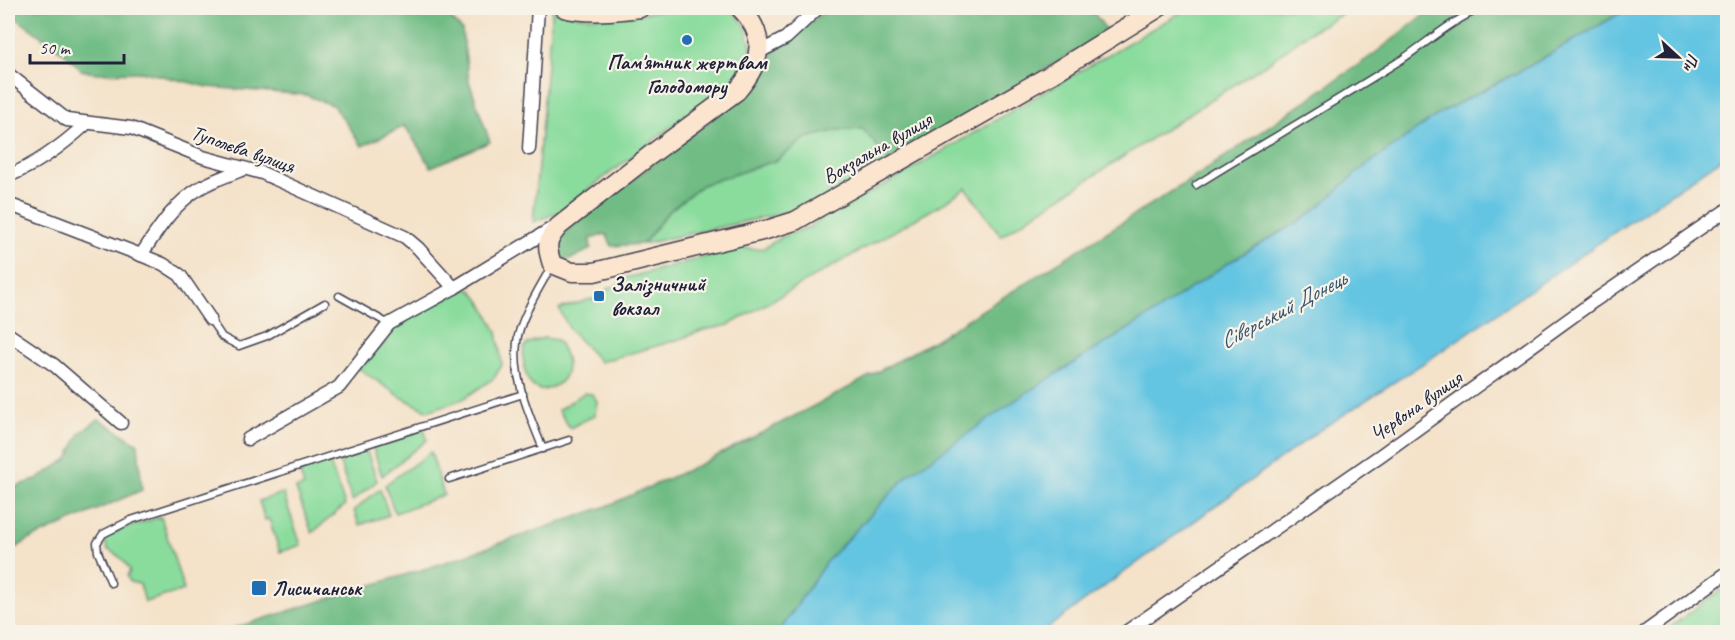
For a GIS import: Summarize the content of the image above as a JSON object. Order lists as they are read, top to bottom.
{
  "streets": {
    "main road": ["Вокзальна вулиця"],
    "street": ["Туполєва вулиця", "Червона вулиця"]
  },
  "water": ["Сіверський Донець"],
  "places": {
    "other": ["Пам'ятник жертвам Голодомору"],
    "transit": ["Залізничний вокзал", "Лисичанськ"]
  },
  "scale_bar": "50 m",
  "north": "right"
}
